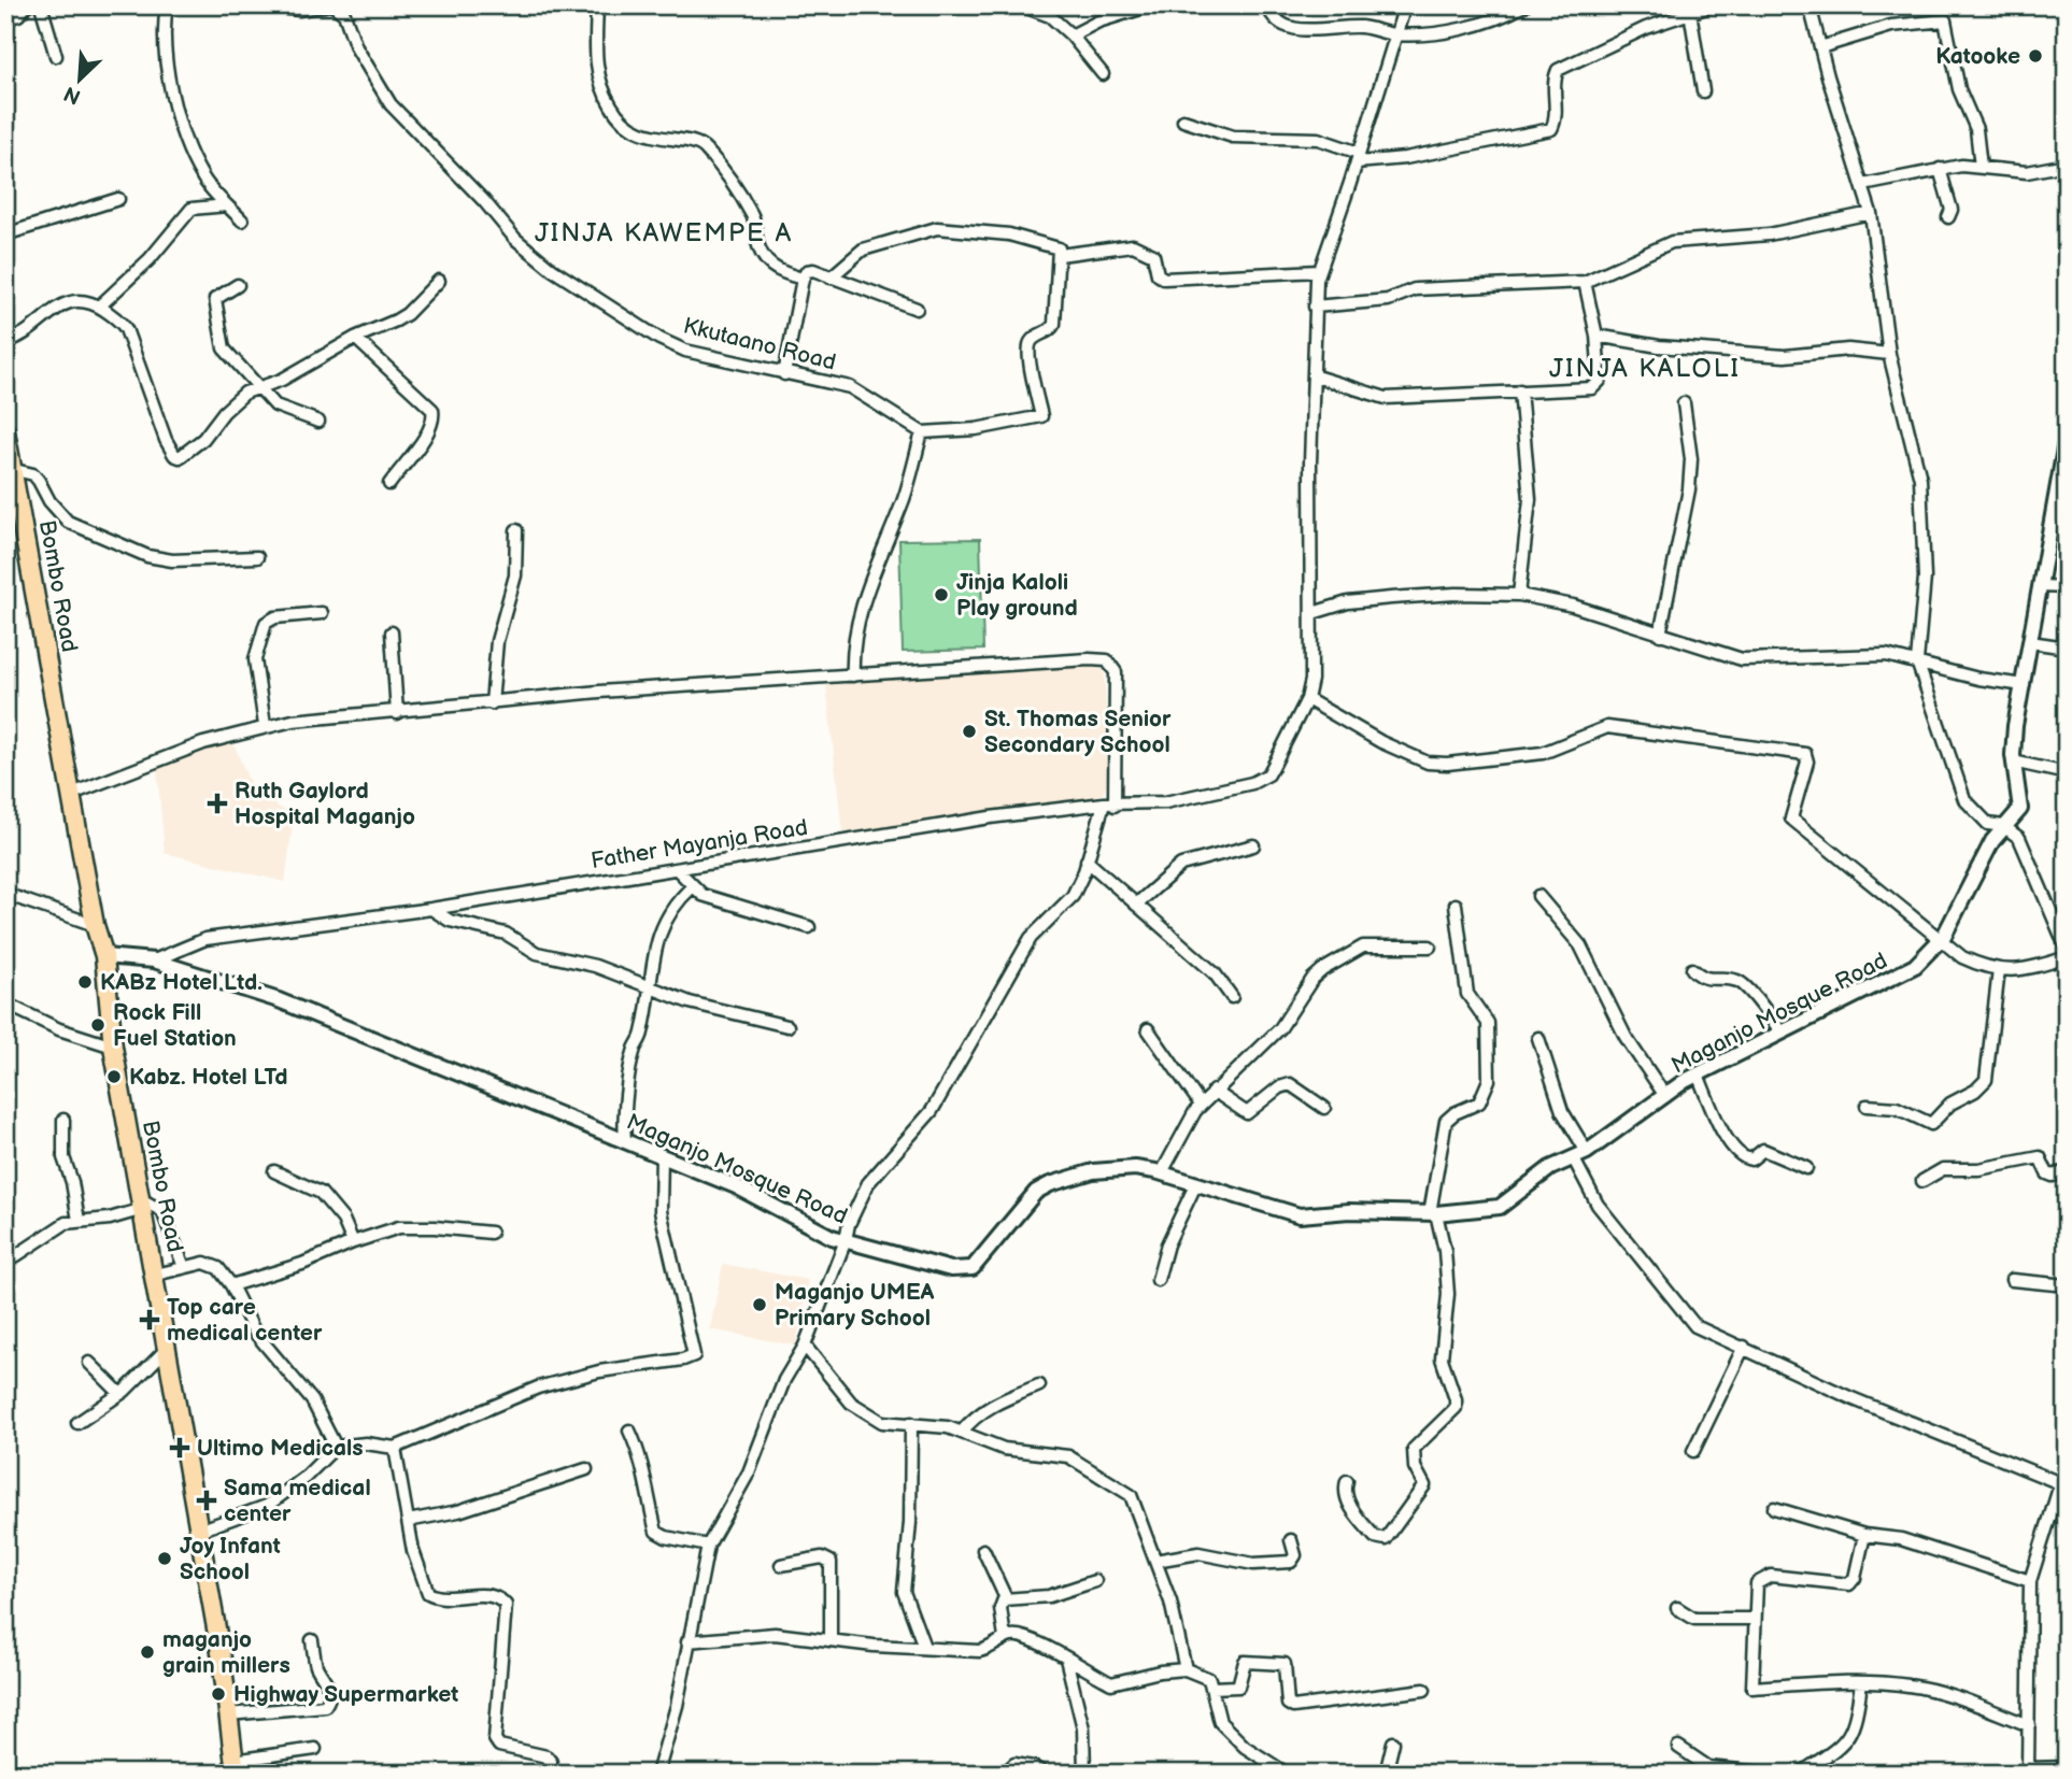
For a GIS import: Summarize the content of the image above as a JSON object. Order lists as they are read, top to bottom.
{
  "streets": {
    "main road": ["Bombo Road"],
    "street": ["Kkutaano Road", "Father Mayanja Road", "Maganjo Mosque Road"]
  },
  "crossings": [
    ["Bombo Road", "Maganjo Mosque Road"],
    ["Father Mayanja Road", "Maganjo Mosque Road"]
  ],
  "districts": ["JINJA KAWEMPE A", "JINJA KALOLI"],
  "places": {
    "other": [
      "Katooke",
      "Jinja Kaloli Play ground",
      "St. Thomas Senior Secondary School",
      "KABz Hotel Ltd.",
      "Rock Fill Fuel Station",
      "Kabz. Hotel LTd",
      "Maganjo UMEA Primary School",
      "Joy Infant School",
      "maganjo grain millers",
      "Highway Supermarket"
    ],
    "health": [
      "Ruth Gaylord Hospital Maganjo",
      "Top care medical center",
      "Ultimo Medicals",
      "Sama medical center"
    ]
  },
  "north": "bottom left"
}
